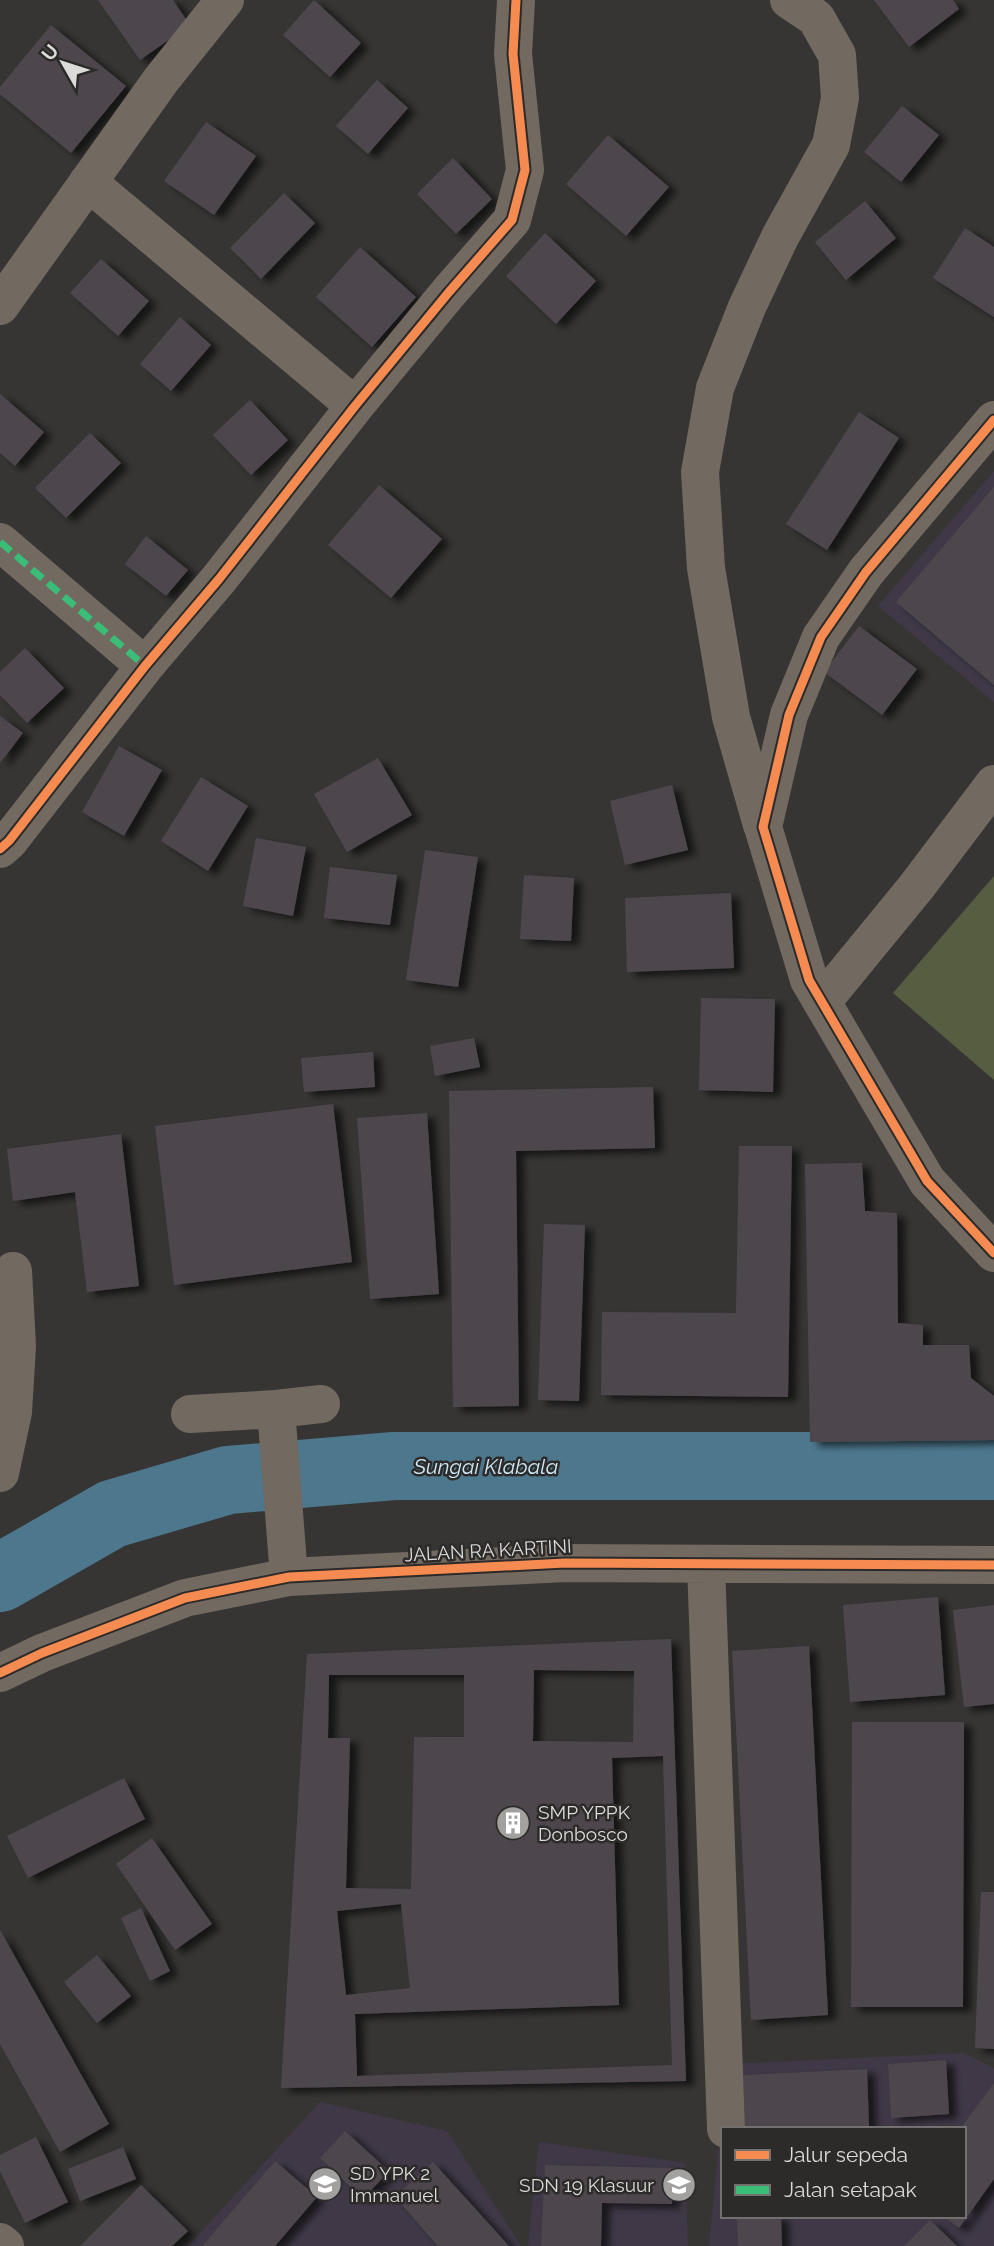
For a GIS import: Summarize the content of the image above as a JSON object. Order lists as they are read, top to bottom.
{
  "streets": {
    "street": ["JALAN RA KARTINI"]
  },
  "water": ["Sungai Klabala"],
  "places": {
    "building": ["SMP YPPK Donbosco"],
    "school or university": ["SD YPK 2 Immanuel", "SDN 19 Klasuur"]
  },
  "legend": ["Jalur sepeda", "Jalan setapak"],
  "north": "top left"
}
